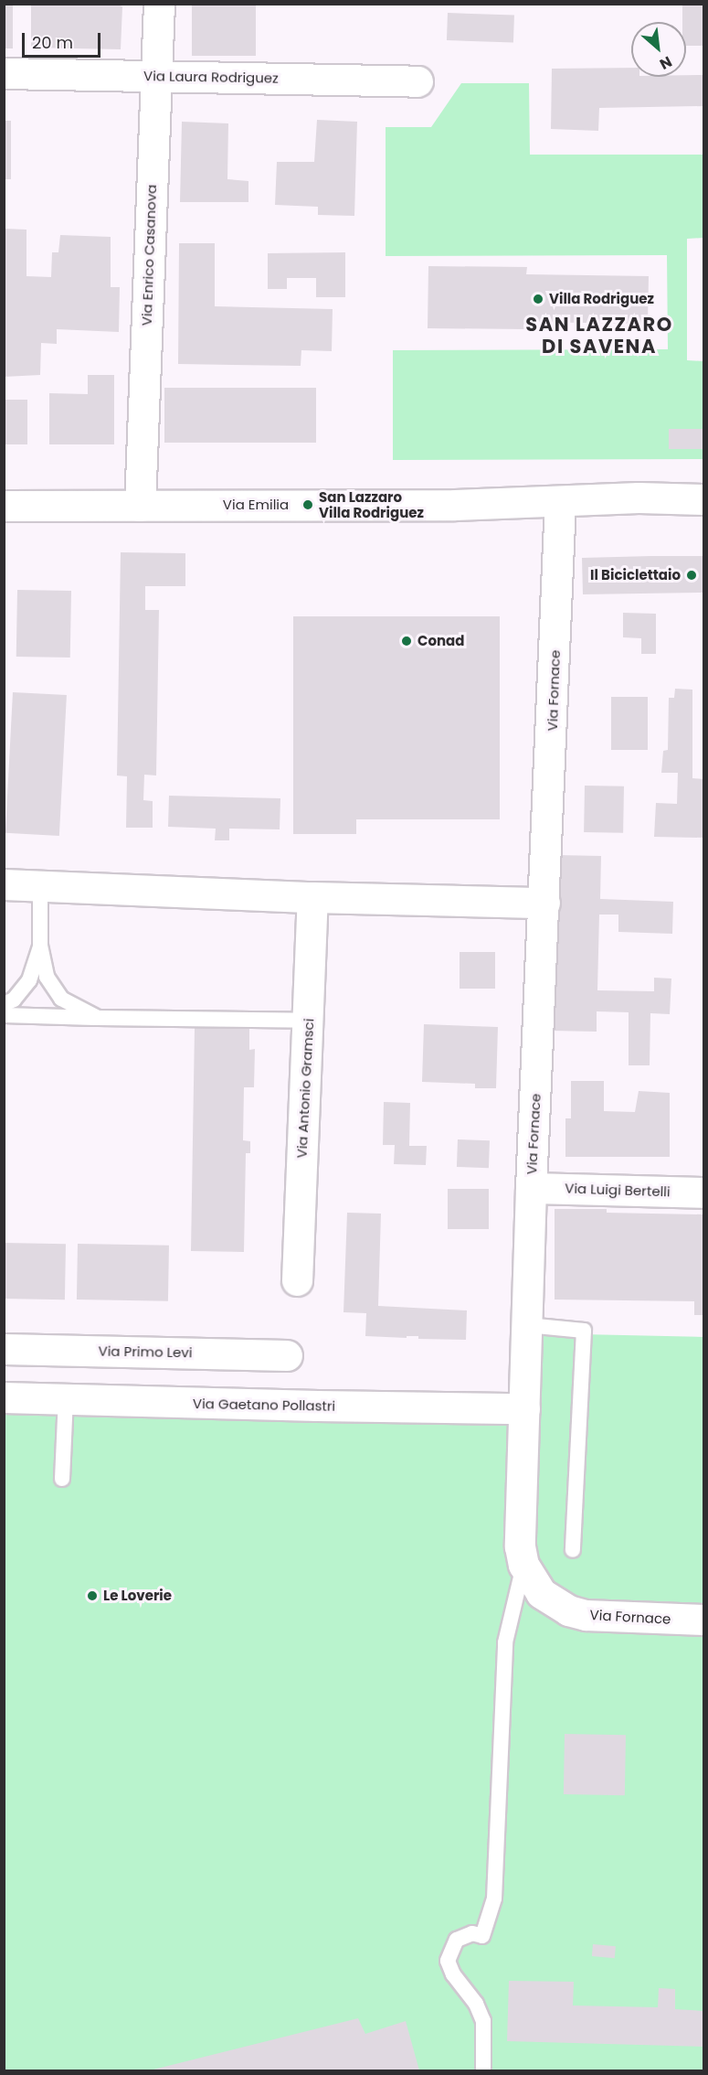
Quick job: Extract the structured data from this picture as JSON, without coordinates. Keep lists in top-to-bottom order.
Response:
{
  "streets": {
    "street": [
      "Via Laura Rodriguez",
      "Via Enrico Casanova",
      "Via Emilia",
      "Via Fornace",
      "Via Antonio Gramsci",
      "Via Luigi Bertelli",
      "Via Primo Levi",
      "Via Gaetano Pollastri"
    ]
  },
  "crossings": [
    ["Via Laura Rodriguez", "Via Enrico Casanova"],
    ["Via Enrico Casanova", "Via Emilia"],
    ["Via Emilia", "Via Fornace"],
    ["Via Fornace", "Via Luigi Bertelli"],
    ["Via Fornace", "Via Gaetano Pollastri"]
  ],
  "districts": ["SAN LAZZARO DI SAVENA"],
  "places": [
    "Villa Rodriguez",
    "San Lazzaro Villa Rodriguez",
    "Il Biciclettaio",
    "Conad",
    "Le Loverie"
  ],
  "scale_bar": "20 m",
  "north": "bottom right"
}
